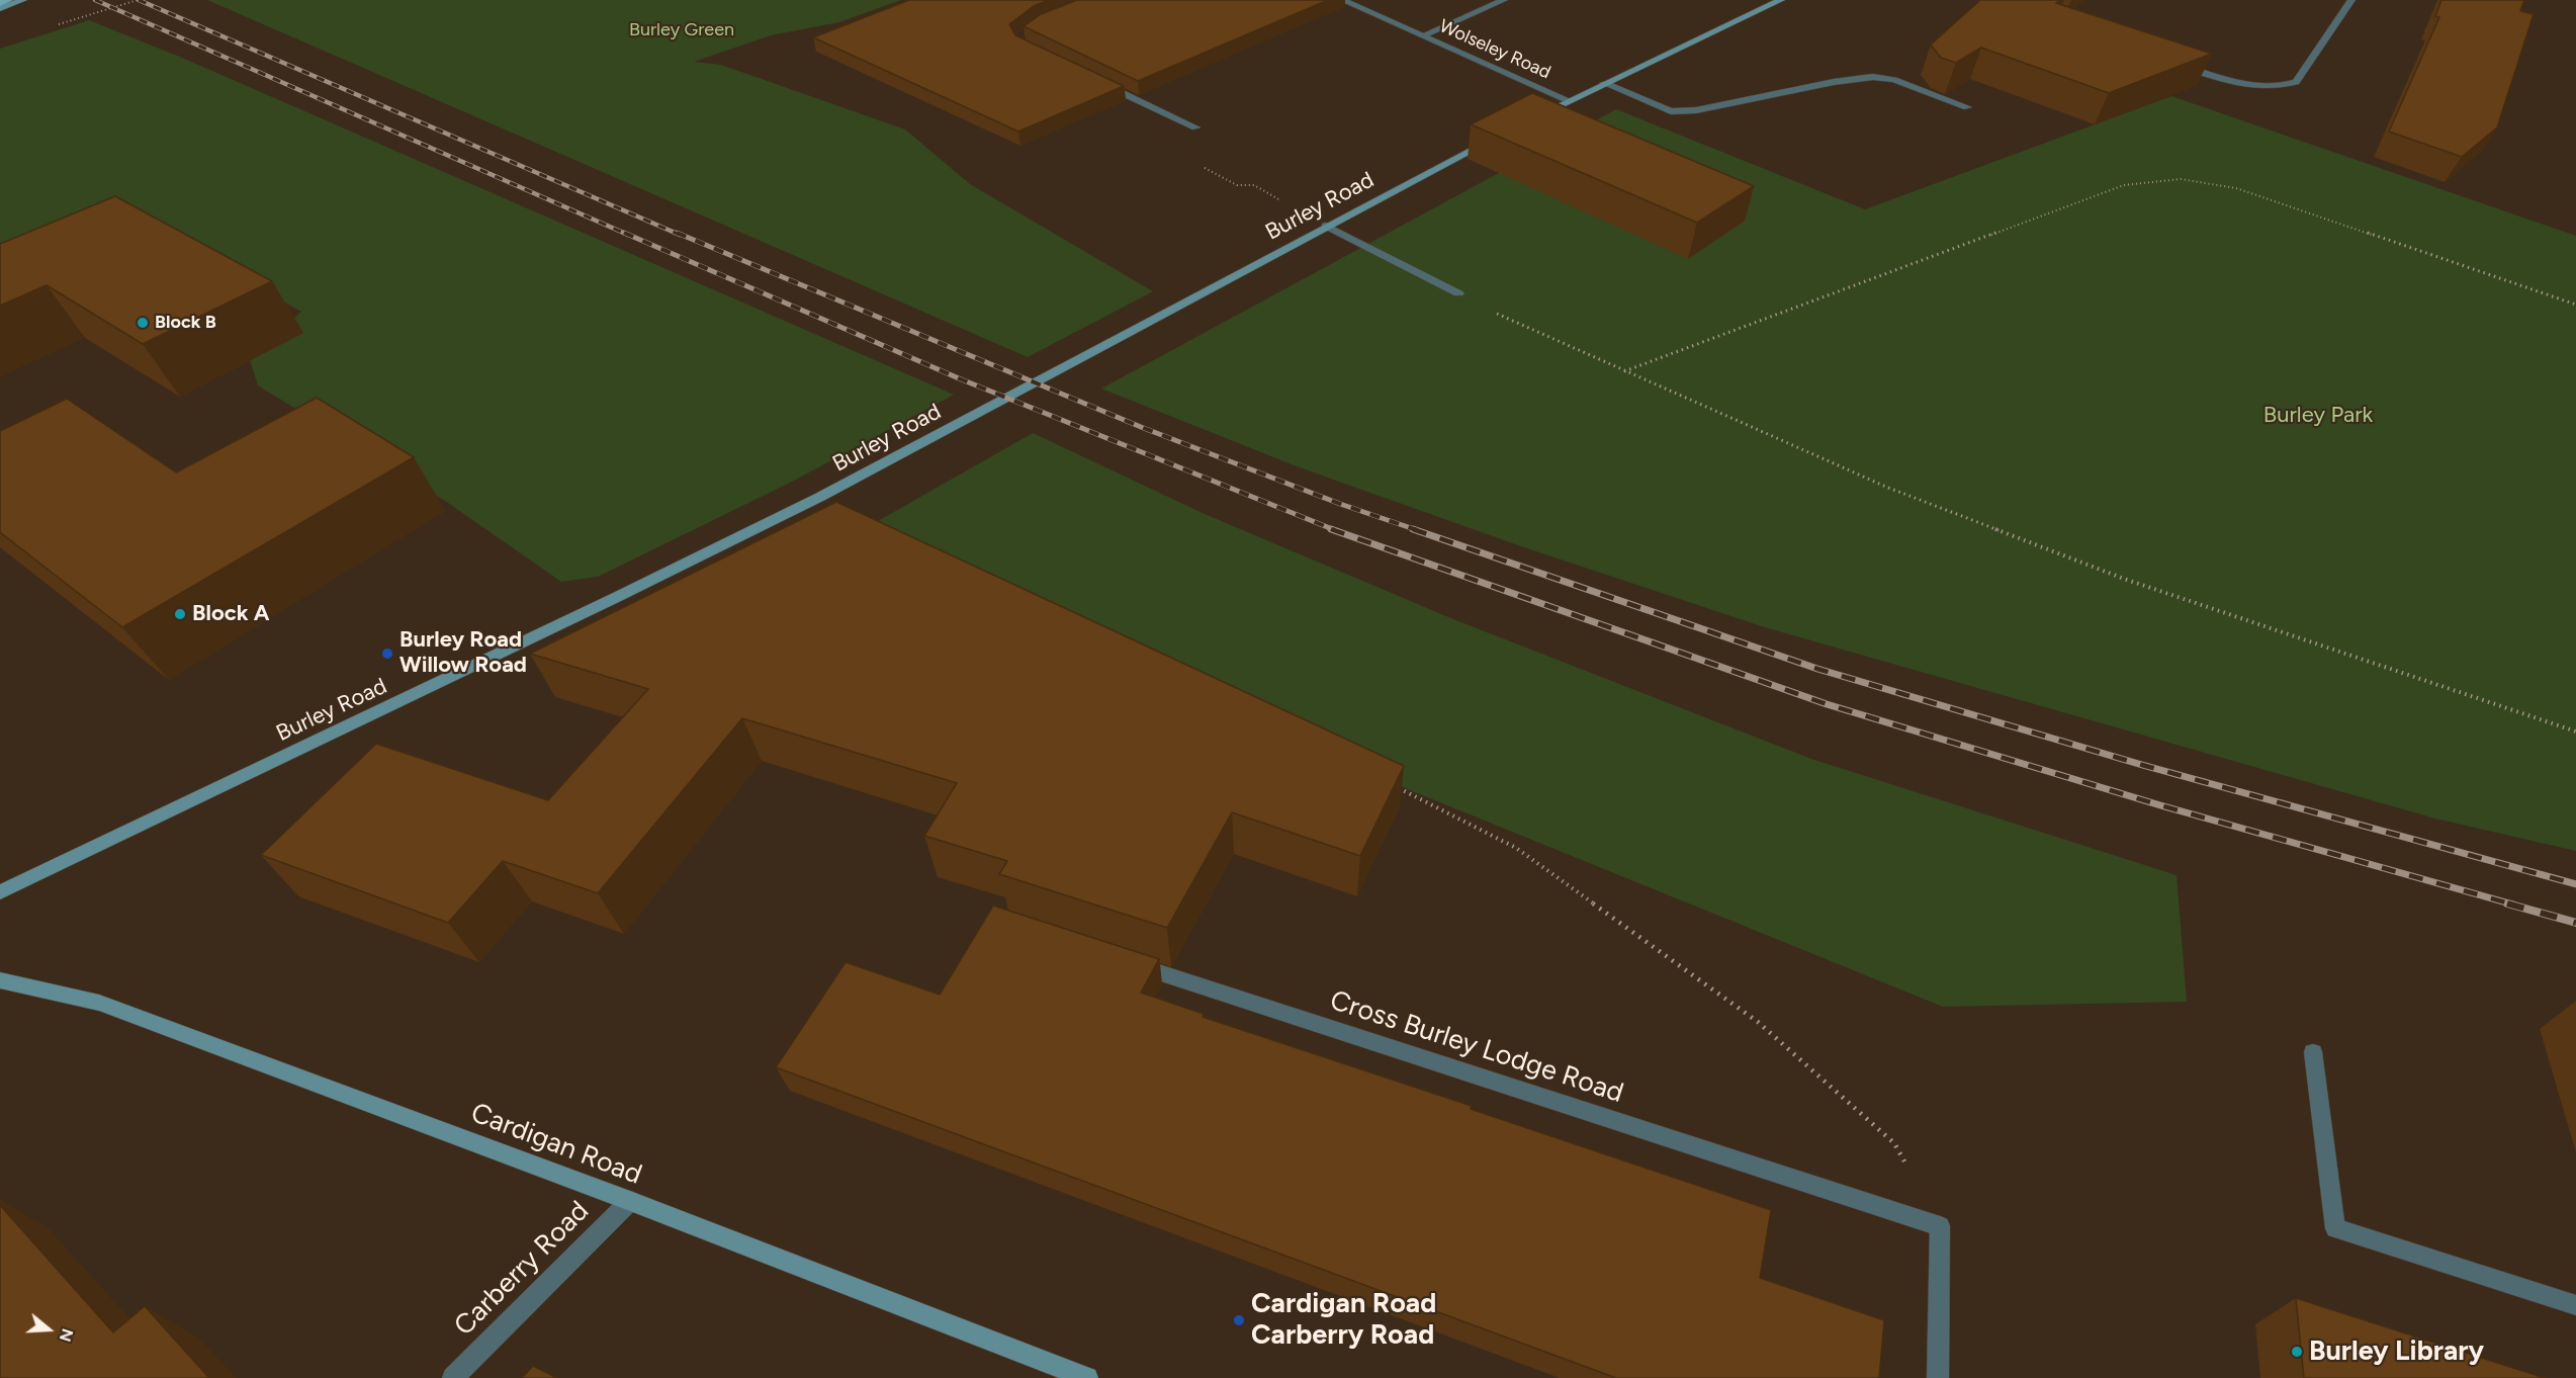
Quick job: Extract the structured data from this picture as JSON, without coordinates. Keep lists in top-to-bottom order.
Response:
{
  "streets": {
    "street": [
      "Wolseley Road",
      "Burley Road",
      "Cross Burley Lodge Road",
      "Cardigan Road",
      "Carberry Road"
    ]
  },
  "crossings": [
    ["Cardigan Road", "Carberry Road"]
  ],
  "parks": ["Burley Green", "Burley Park"],
  "places": [
    "Block B",
    "Block A",
    "Burley Road Willow Road",
    "Cardigan Road Carberry Road",
    "Burley Library"
  ],
  "north": "right"
}
